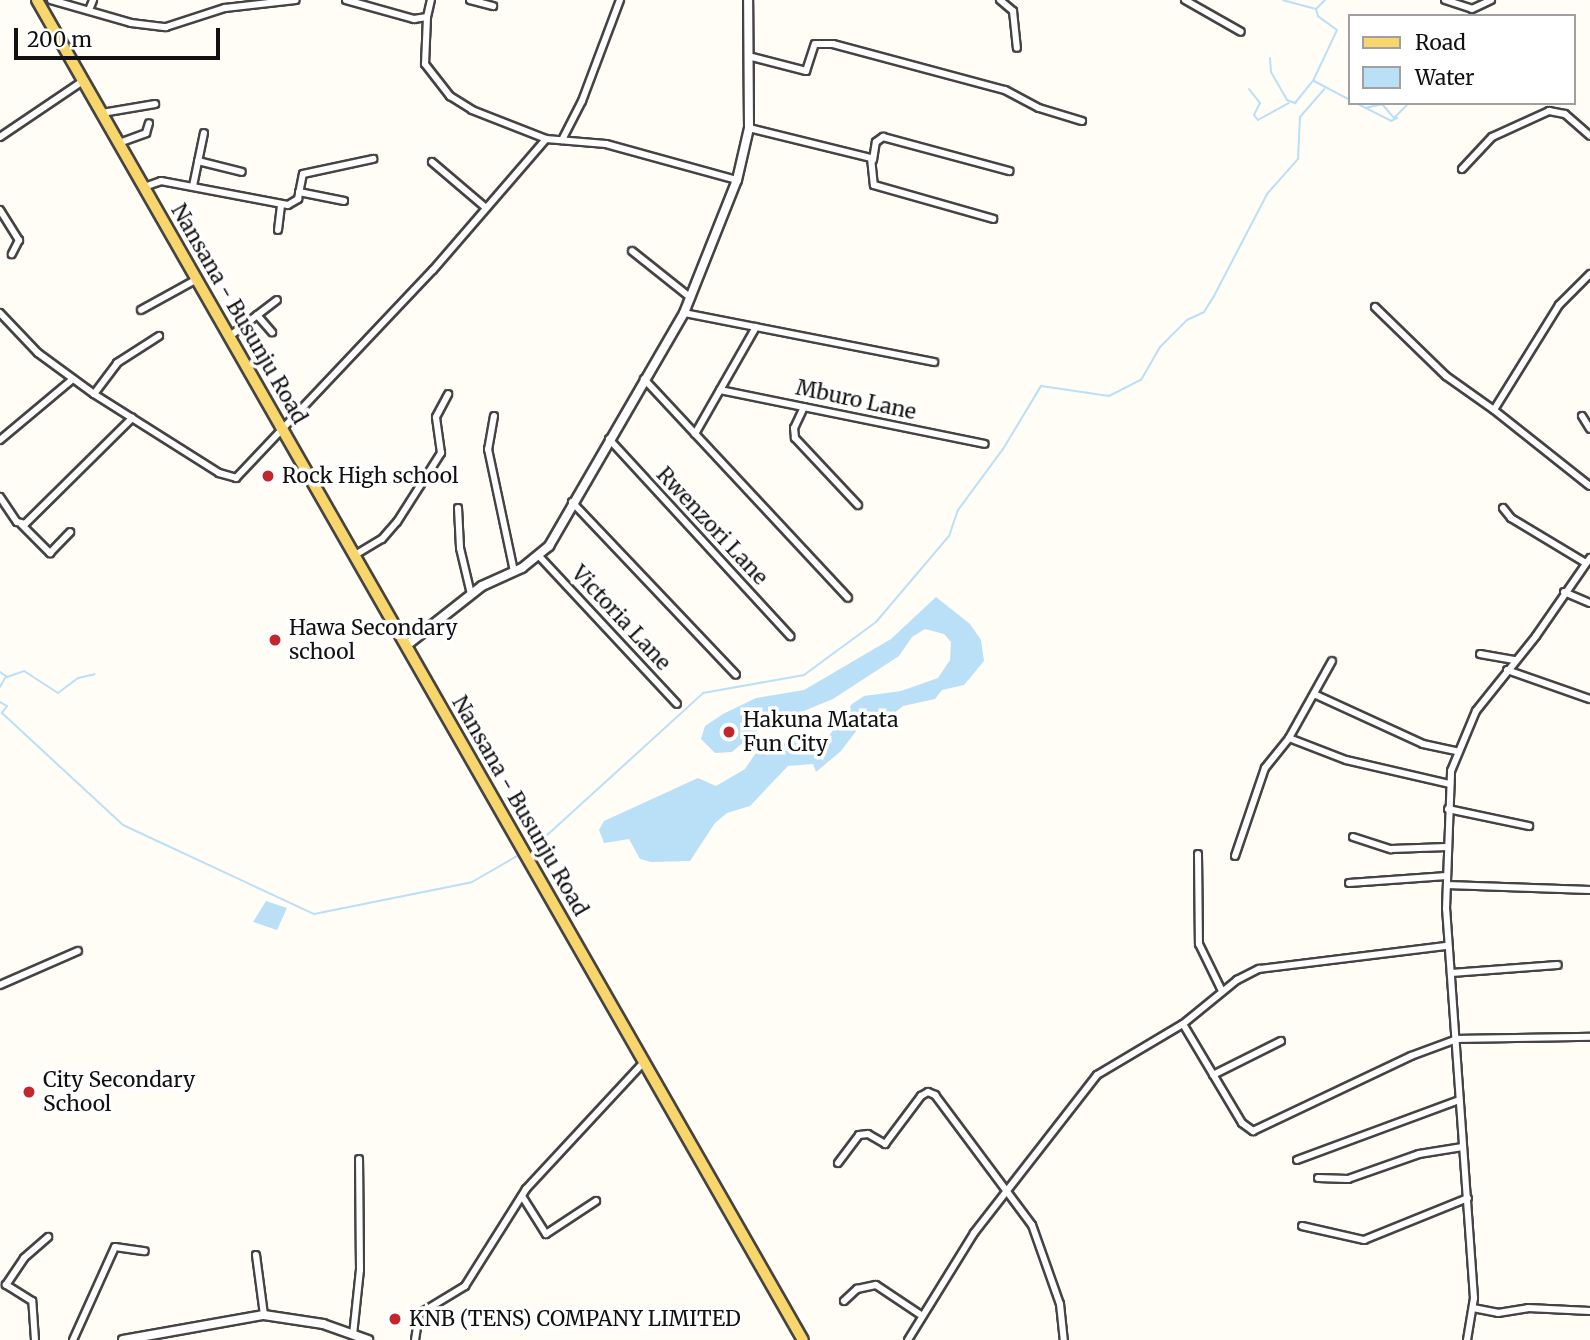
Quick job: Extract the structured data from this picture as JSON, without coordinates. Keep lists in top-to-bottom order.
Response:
{
  "streets": {
    "main road": ["Nansana - Busunju Road"],
    "street": ["Mburo Lane", "Rwenzori Lane", "Victoria Lane"]
  },
  "places": [
    "Rock High school",
    "Hawa Secondary school",
    "Hakuna Matata Fun City",
    "City Secondary School",
    "KNB (TENS) COMPANY LIMITED"
  ],
  "legend": ["Road", "Water"],
  "scale_bar": "200 m"
}
